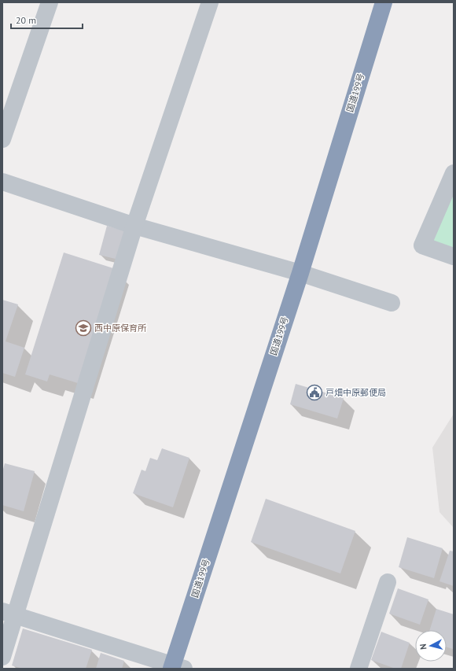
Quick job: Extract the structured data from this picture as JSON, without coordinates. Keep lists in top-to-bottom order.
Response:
{
  "streets": {
    "highway": ["国道199号"]
  },
  "places": {
    "school or university": ["西中原保育所"],
    "public building": ["戸畑中原郵便局"]
  },
  "scale_bar": "20 m",
  "north": "left"
}
